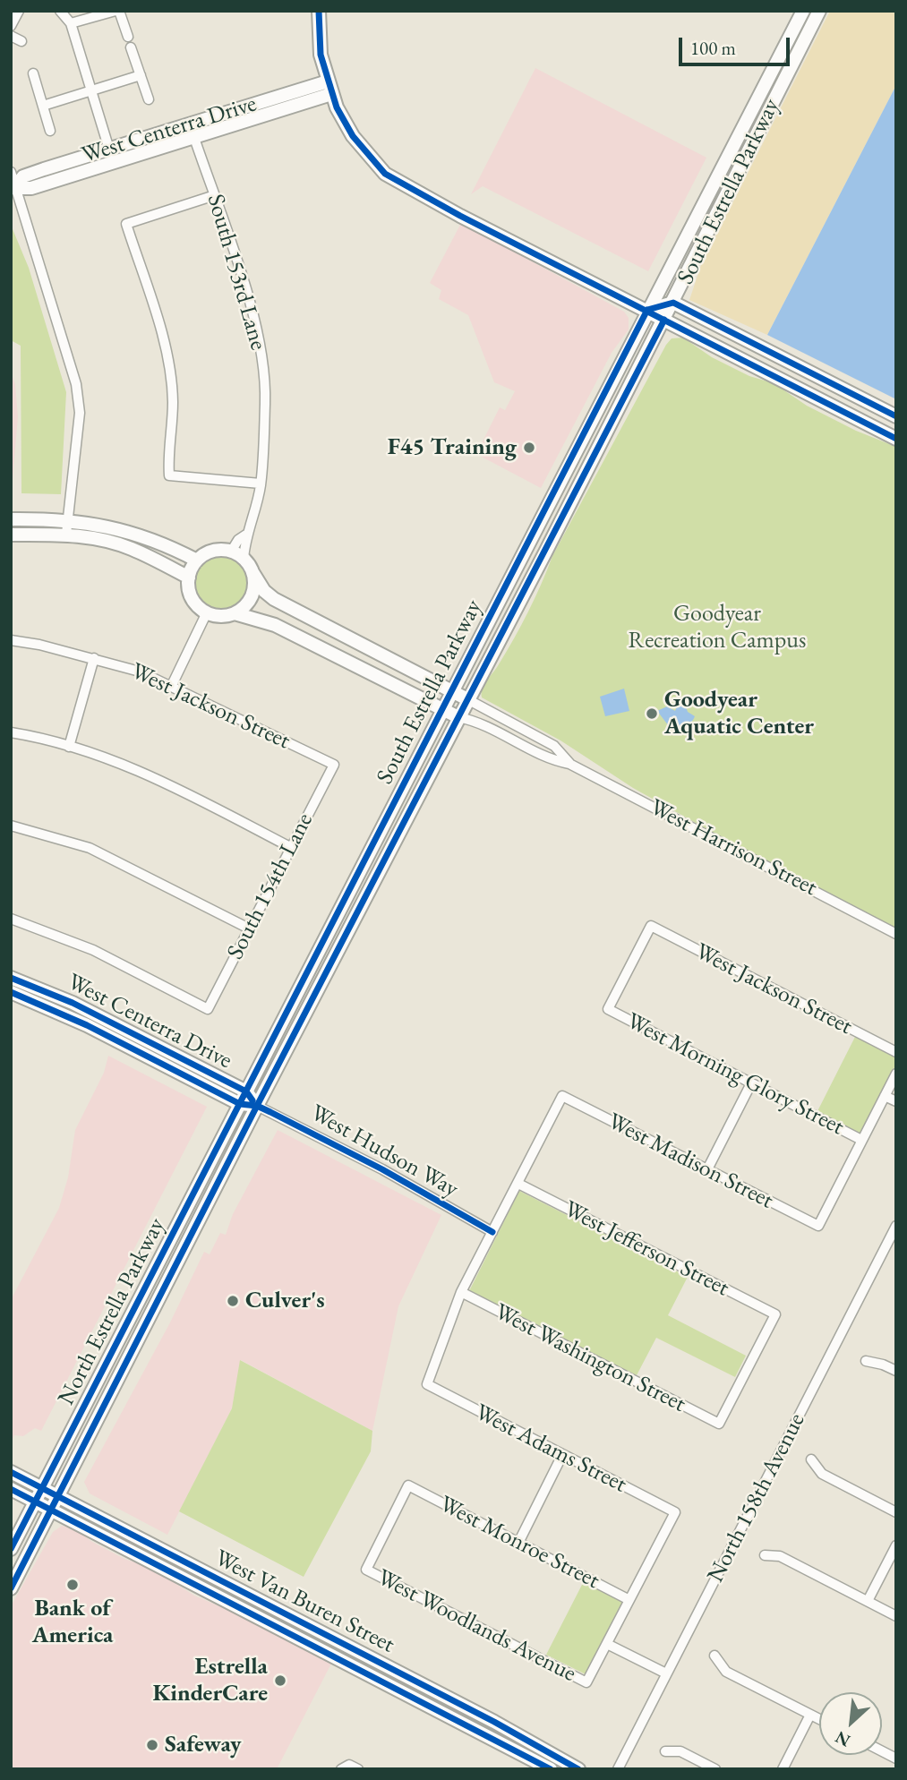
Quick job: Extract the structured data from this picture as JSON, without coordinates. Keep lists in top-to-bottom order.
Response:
{
  "streets": {
    "main road": [
      "West Centerra Drive",
      "South Estrella Parkway",
      "West Harrison Street",
      "North Estrella Parkway",
      "West Van Buren Street"
    ],
    "street": [
      "South 153rd Lane",
      "West Jackson Street",
      "South 154th Lane",
      "West Morning Glory Street",
      "West Hudson Way",
      "West Madison Street",
      "West Jefferson Street",
      "West Washington Street",
      "West Adams Street",
      "North 158th Avenue",
      "West Monroe Street",
      "West Woodlands Avenue"
    ]
  },
  "crossings": [
    ["West Centerra Drive", "South Estrella Parkway"],
    ["West Centerra Drive", "South 153rd Lane"],
    ["West Centerra Drive", "West Hudson Way"],
    ["West Centerra Drive", "North Estrella Parkway"],
    ["South Estrella Parkway", "West Harrison Street"],
    ["South Estrella Parkway", "West Hudson Way"],
    ["South Estrella Parkway", "North Estrella Parkway"],
    ["South 153rd Lane", "West Harrison Street"],
    ["West Jackson Street", "South 154th Lane"],
    ["West Jackson Street", "West Morning Glory Street"],
    ["West Morning Glory Street", "West Madison Street"],
    ["West Hudson Way", "North Estrella Parkway"],
    ["West Madison Street", "West Jefferson Street"],
    ["West Jefferson Street", "West Washington Street"],
    ["North Estrella Parkway", "West Van Buren Street"],
    ["West Washington Street", "West Adams Street"],
    ["West Adams Street", "West Monroe Street"],
    ["North 158th Avenue", "West Woodlands Avenue"],
    ["West Monroe Street", "West Woodlands Avenue"]
  ],
  "parks": ["Goodyear Recreation Campus"],
  "places": [
    "F45 Training",
    "Goodyear Aquatic Center",
    "Culver's",
    "Bank of America",
    "Estrella KinderCare",
    "Safeway"
  ],
  "scale_bar": "100 m",
  "north": "bottom left"
}
